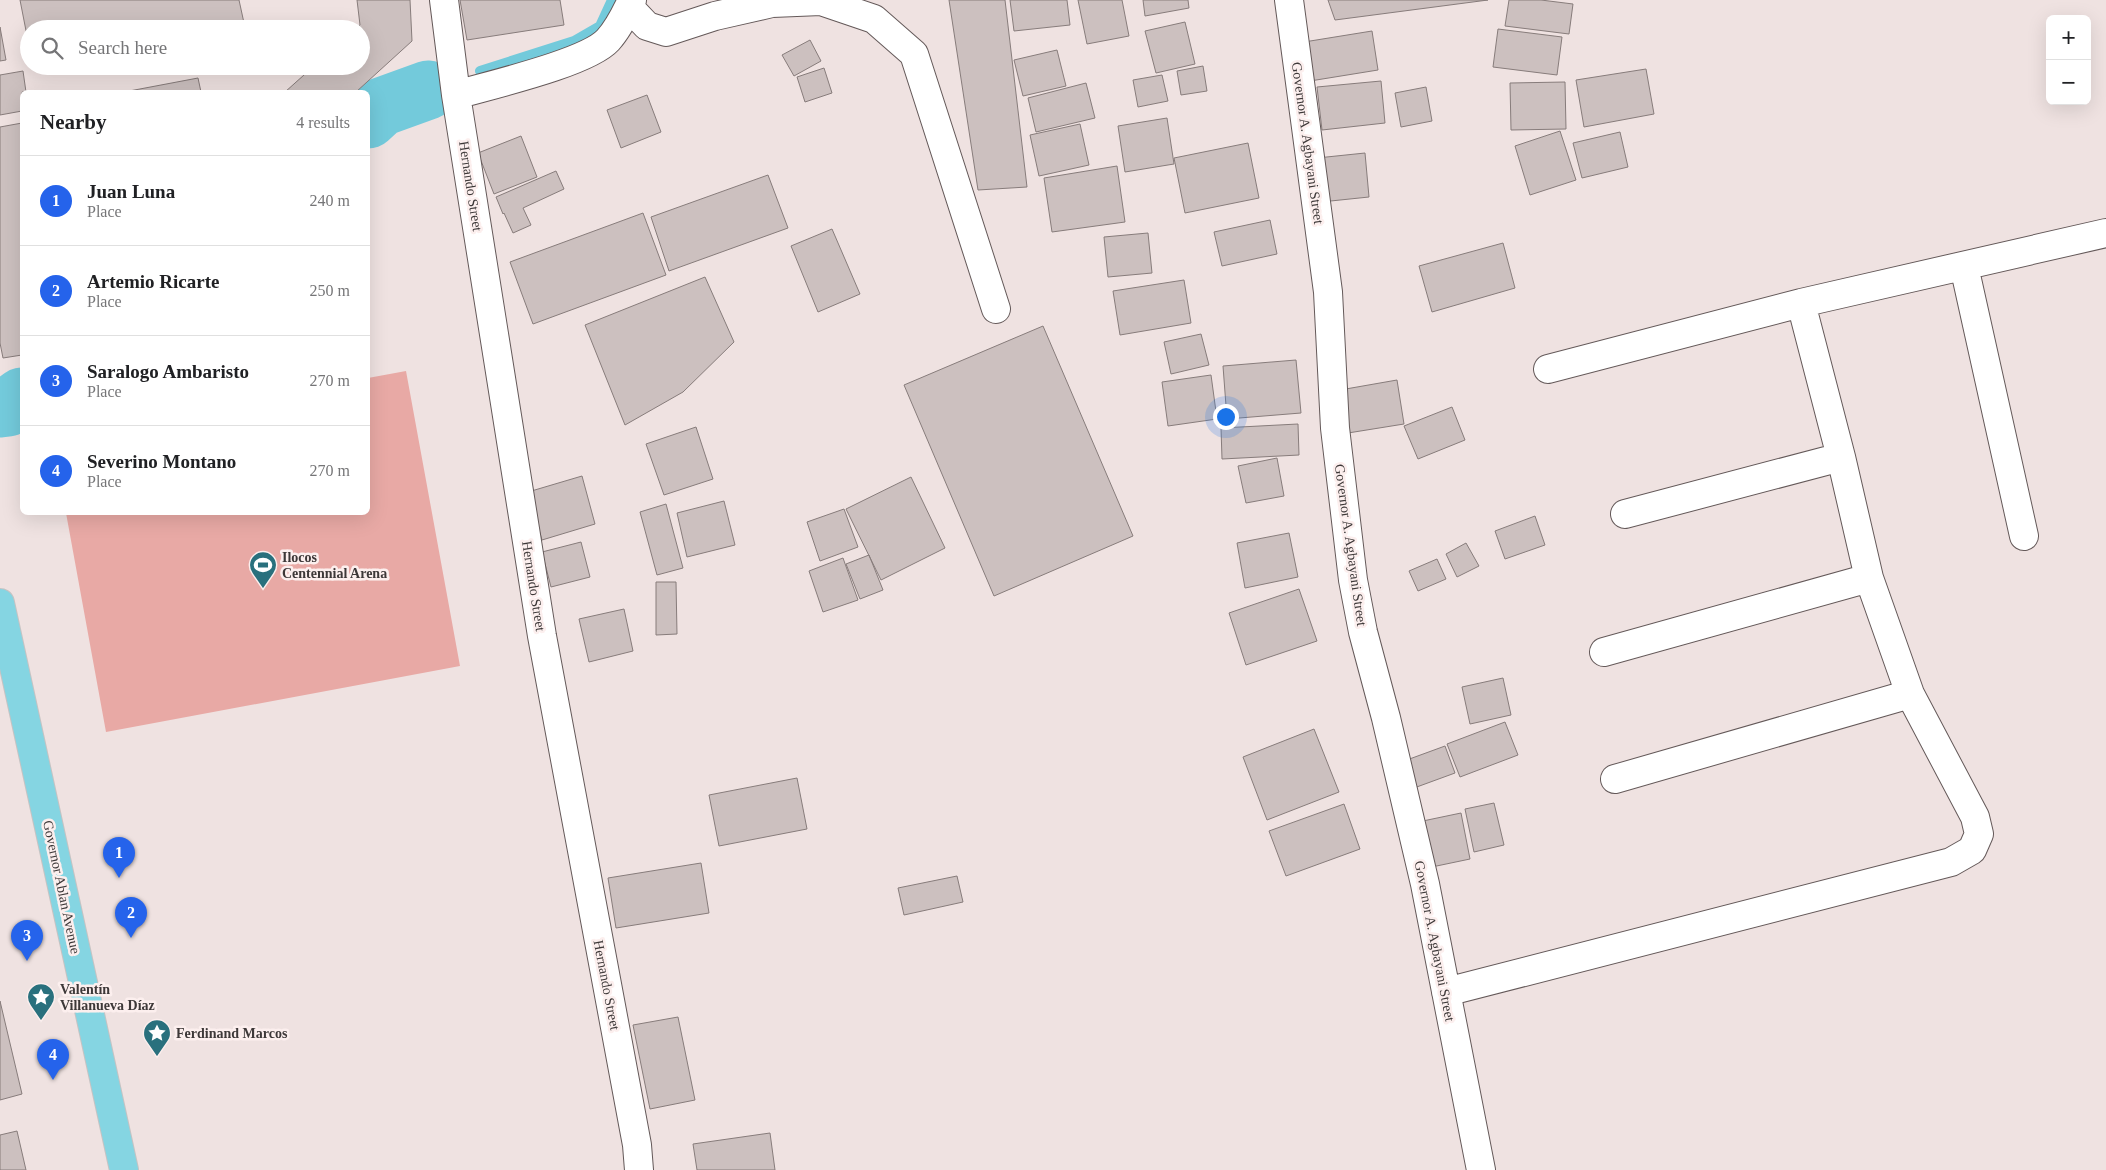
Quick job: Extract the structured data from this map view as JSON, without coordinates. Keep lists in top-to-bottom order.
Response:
{
  "streets": {
    "main road": ["Governor Ablan Avenue"],
    "street": ["Governor A. Agbayani Street", "Hernando Street"]
  },
  "places": {
    "sports": ["Ilocos Centennial Arena"],
    "place": ["Valentín Villanueva Díaz", "Ferdinand Marcos"]
  },
  "page": {
    "map_buttons": ["+", "−"],
    "search": "Search here",
    "heading": ["Nearby", "4 results"],
    "list": [
      {
        "mark": "1",
        "name": "Juan Luna",
        "note": "Place",
        "value": "240 m"
      },
      {
        "mark": "2",
        "name": "Artemio Ricarte",
        "note": "Place",
        "value": "250 m"
      },
      {
        "mark": "3",
        "name": "Saralogo Ambaristo",
        "note": "Place",
        "value": "270 m"
      },
      {
        "mark": "4",
        "name": "Severino Montano",
        "note": "Place",
        "value": "270 m"
      }
    ],
    "pins": [
      "1",
      "2",
      "3",
      "4"
    ]
  }
}
